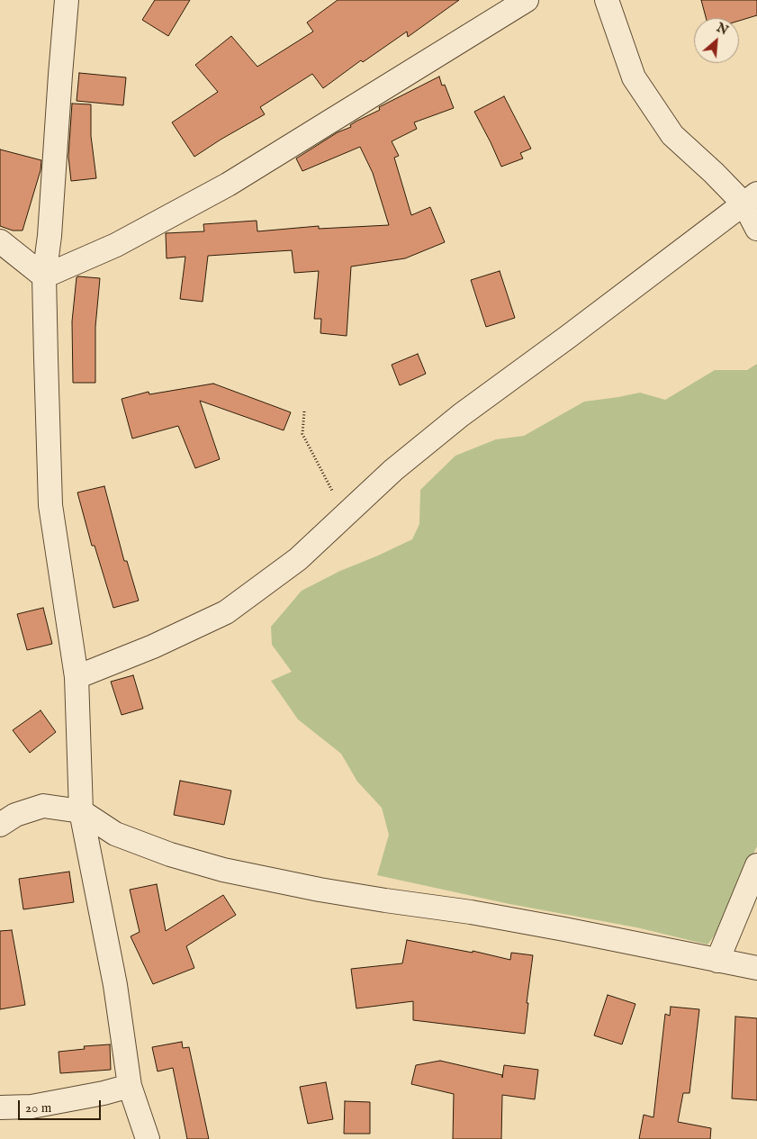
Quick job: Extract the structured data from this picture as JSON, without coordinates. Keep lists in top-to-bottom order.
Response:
{
  "scale_bar": "20 m",
  "north": "top right"
}
